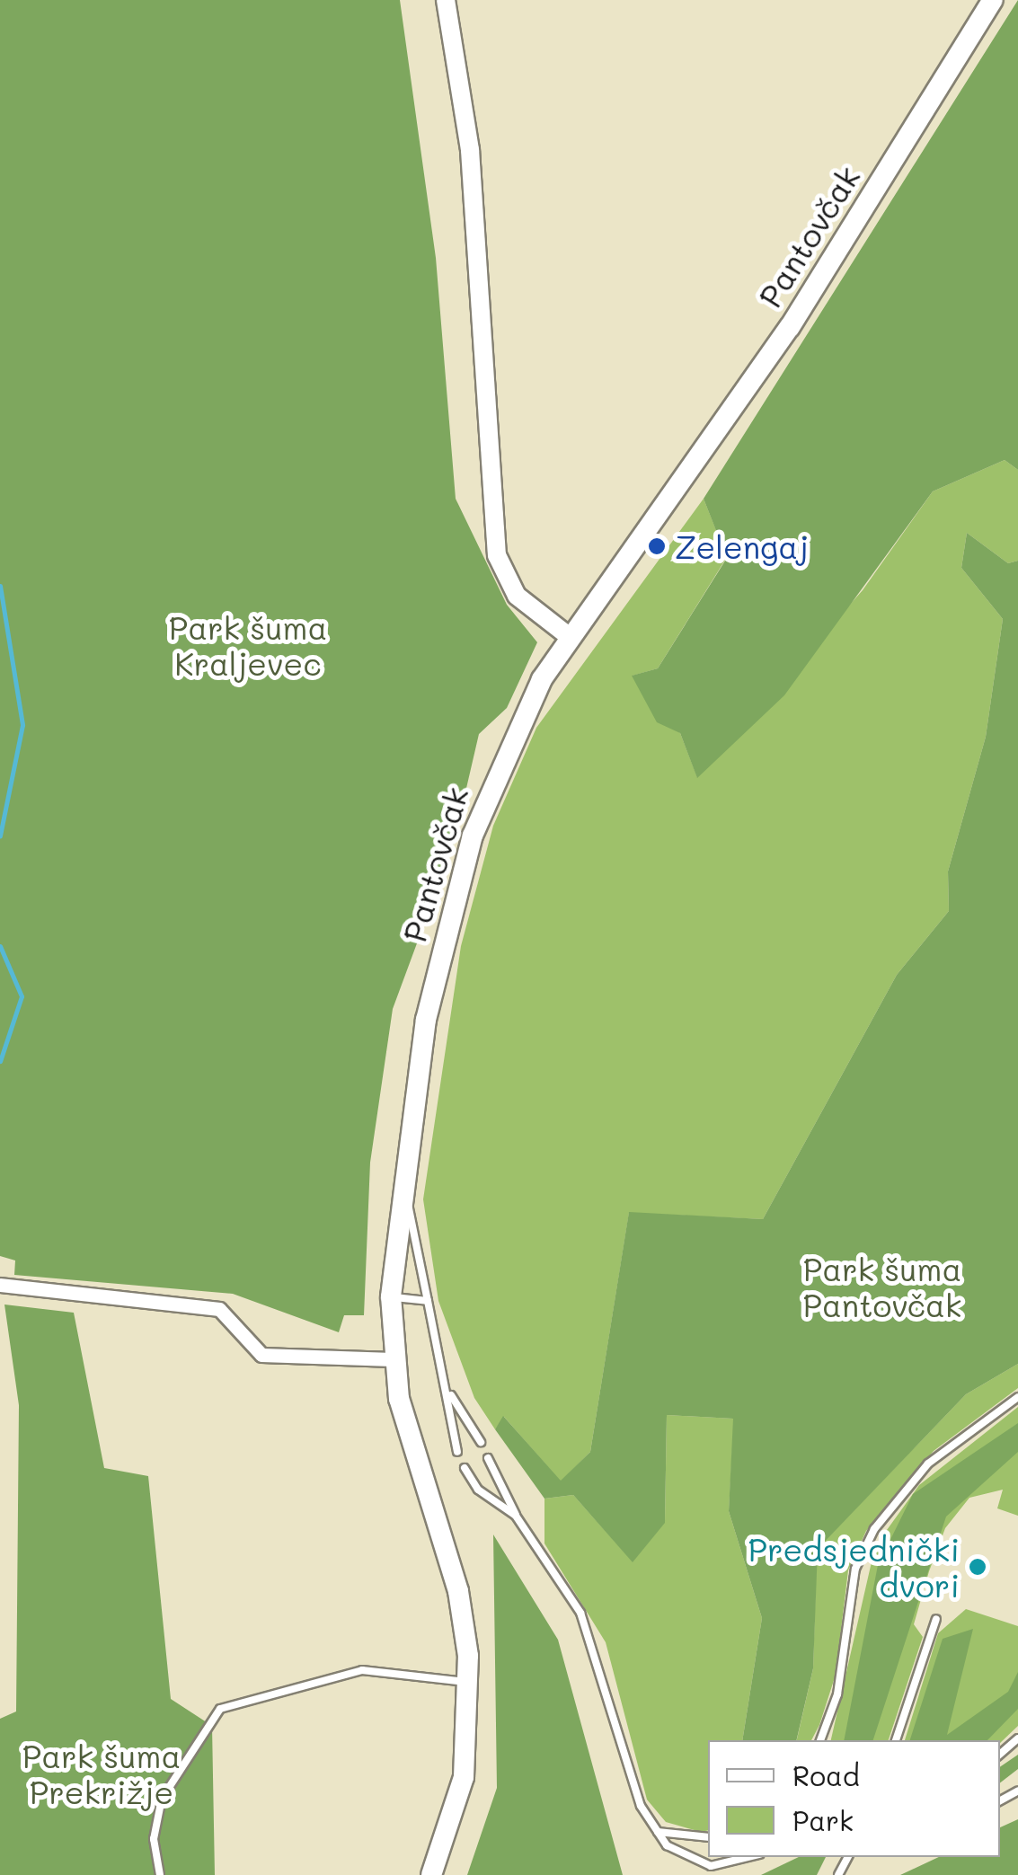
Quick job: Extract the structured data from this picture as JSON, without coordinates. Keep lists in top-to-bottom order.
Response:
{
  "streets": {
    "main road": ["Pantovčak"]
  },
  "parks": ["Park šuma Kraljevec", "Park šuma Pantovčak", "Park šuma Prekrižje"],
  "places": ["Zelengaj", "Predsjednički dvori"],
  "legend": ["Road", "Park"]
}
